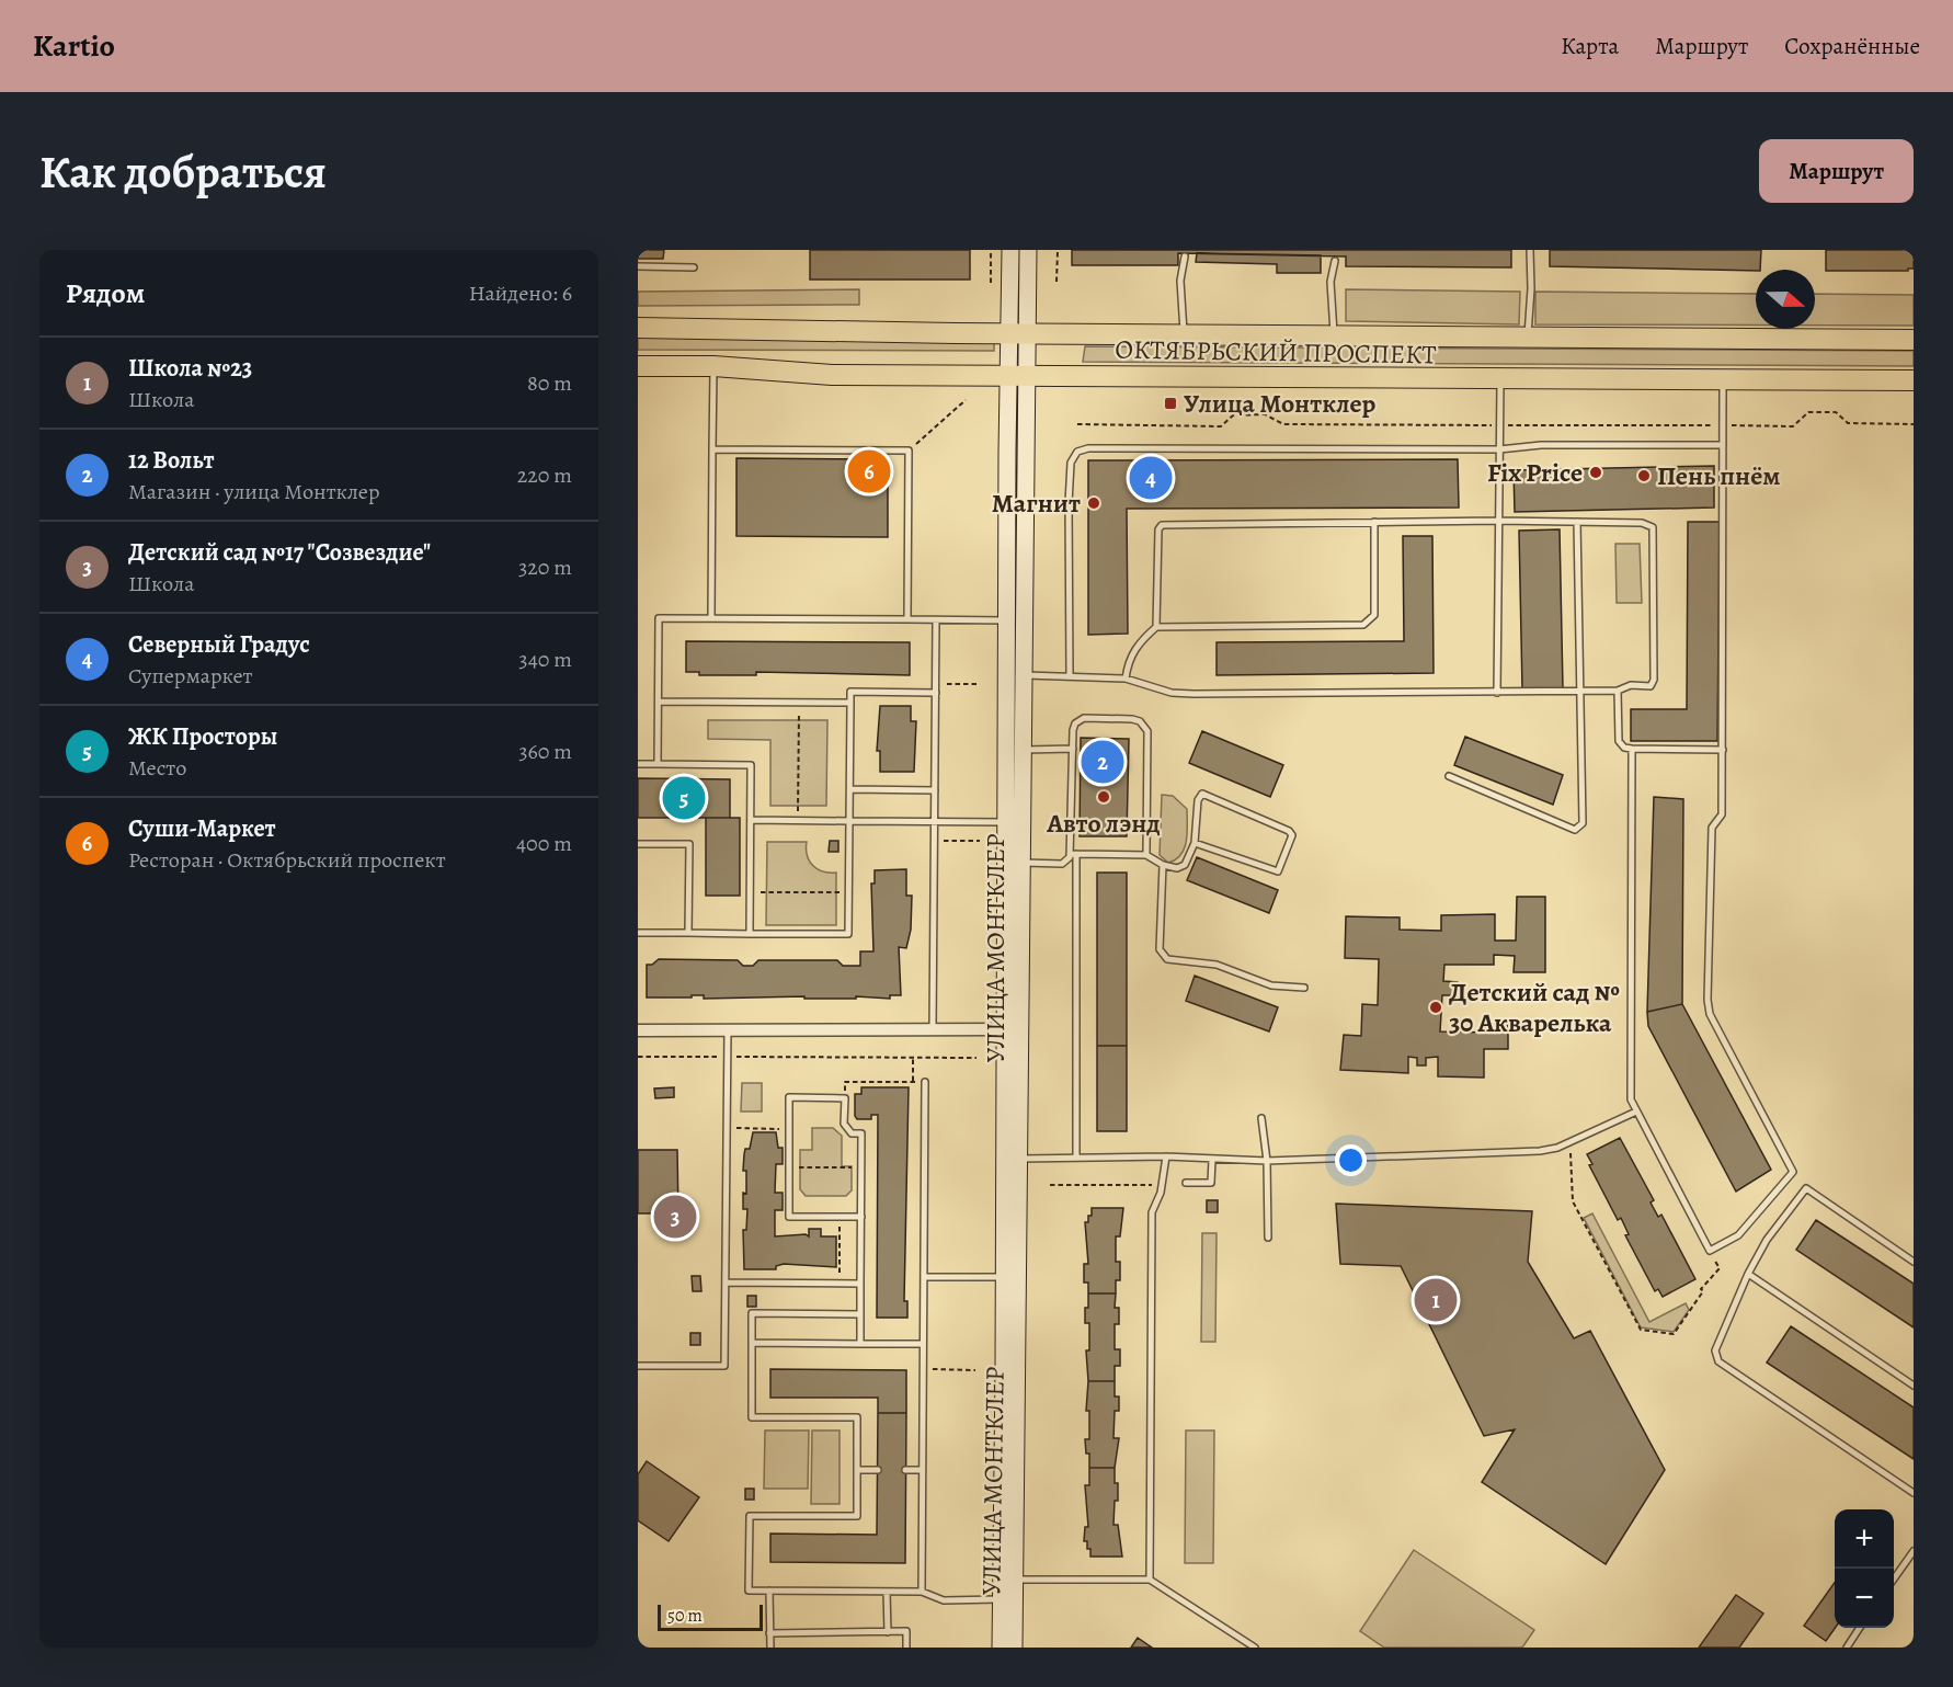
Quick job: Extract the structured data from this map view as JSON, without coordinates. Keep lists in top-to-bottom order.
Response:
{
  "streets": {
    "main road": ["ОКТЯБРЬСКИЙ ПРОСПЕКТ"],
    "street": ["УЛИЦА МОНТКЛЕР"]
  },
  "crossings": [
    ["ОКТЯБРЬСКИЙ ПРОСПЕКТ", "УЛИЦА МОНТКЛЕР"]
  ],
  "places": {
    "transit": ["Улица Монтклер"],
    "other": [
      "Fix Price",
      "Пень пнём",
      "Магнит",
      "Авто лэнд",
      "Детский сад № 30 Акварелька"
    ]
  },
  "scale_bar": "50 m",
  "north": "right",
  "page": {
    "header": "Kartio",
    "nav": ["Карта", "Маршрут", "Сохранённые"],
    "buttons": "Маршрут",
    "title": "Как добраться",
    "heading": ["Рядом", "Найдено: 6"],
    "list": [
      {
        "mark": "1",
        "name": "Школа №23",
        "note": "Школа",
        "value": "80 m"
      },
      {
        "mark": "2",
        "name": "12 Вольт",
        "note": "Магазин · улица Монтклер",
        "value": "220 m"
      },
      {
        "mark": "3",
        "name": "Детский сад №17 \"Созвездие\"",
        "note": "Школа",
        "value": "320 m"
      },
      {
        "mark": "4",
        "name": "Северный Градус",
        "note": "Супермаркет",
        "value": "340 m"
      },
      {
        "mark": "5",
        "name": "ЖК Просторы",
        "note": "Место",
        "value": "360 m"
      },
      {
        "mark": "6",
        "name": "Суши-Маркет",
        "note": "Ресторан · Октябрьский проспект",
        "value": "400 m"
      }
    ],
    "pins": [
      "6",
      "4",
      "2",
      "5",
      "3",
      "1"
    ],
    "map_buttons": ["+", "−"],
    "scale": "50 m"
  }
}
